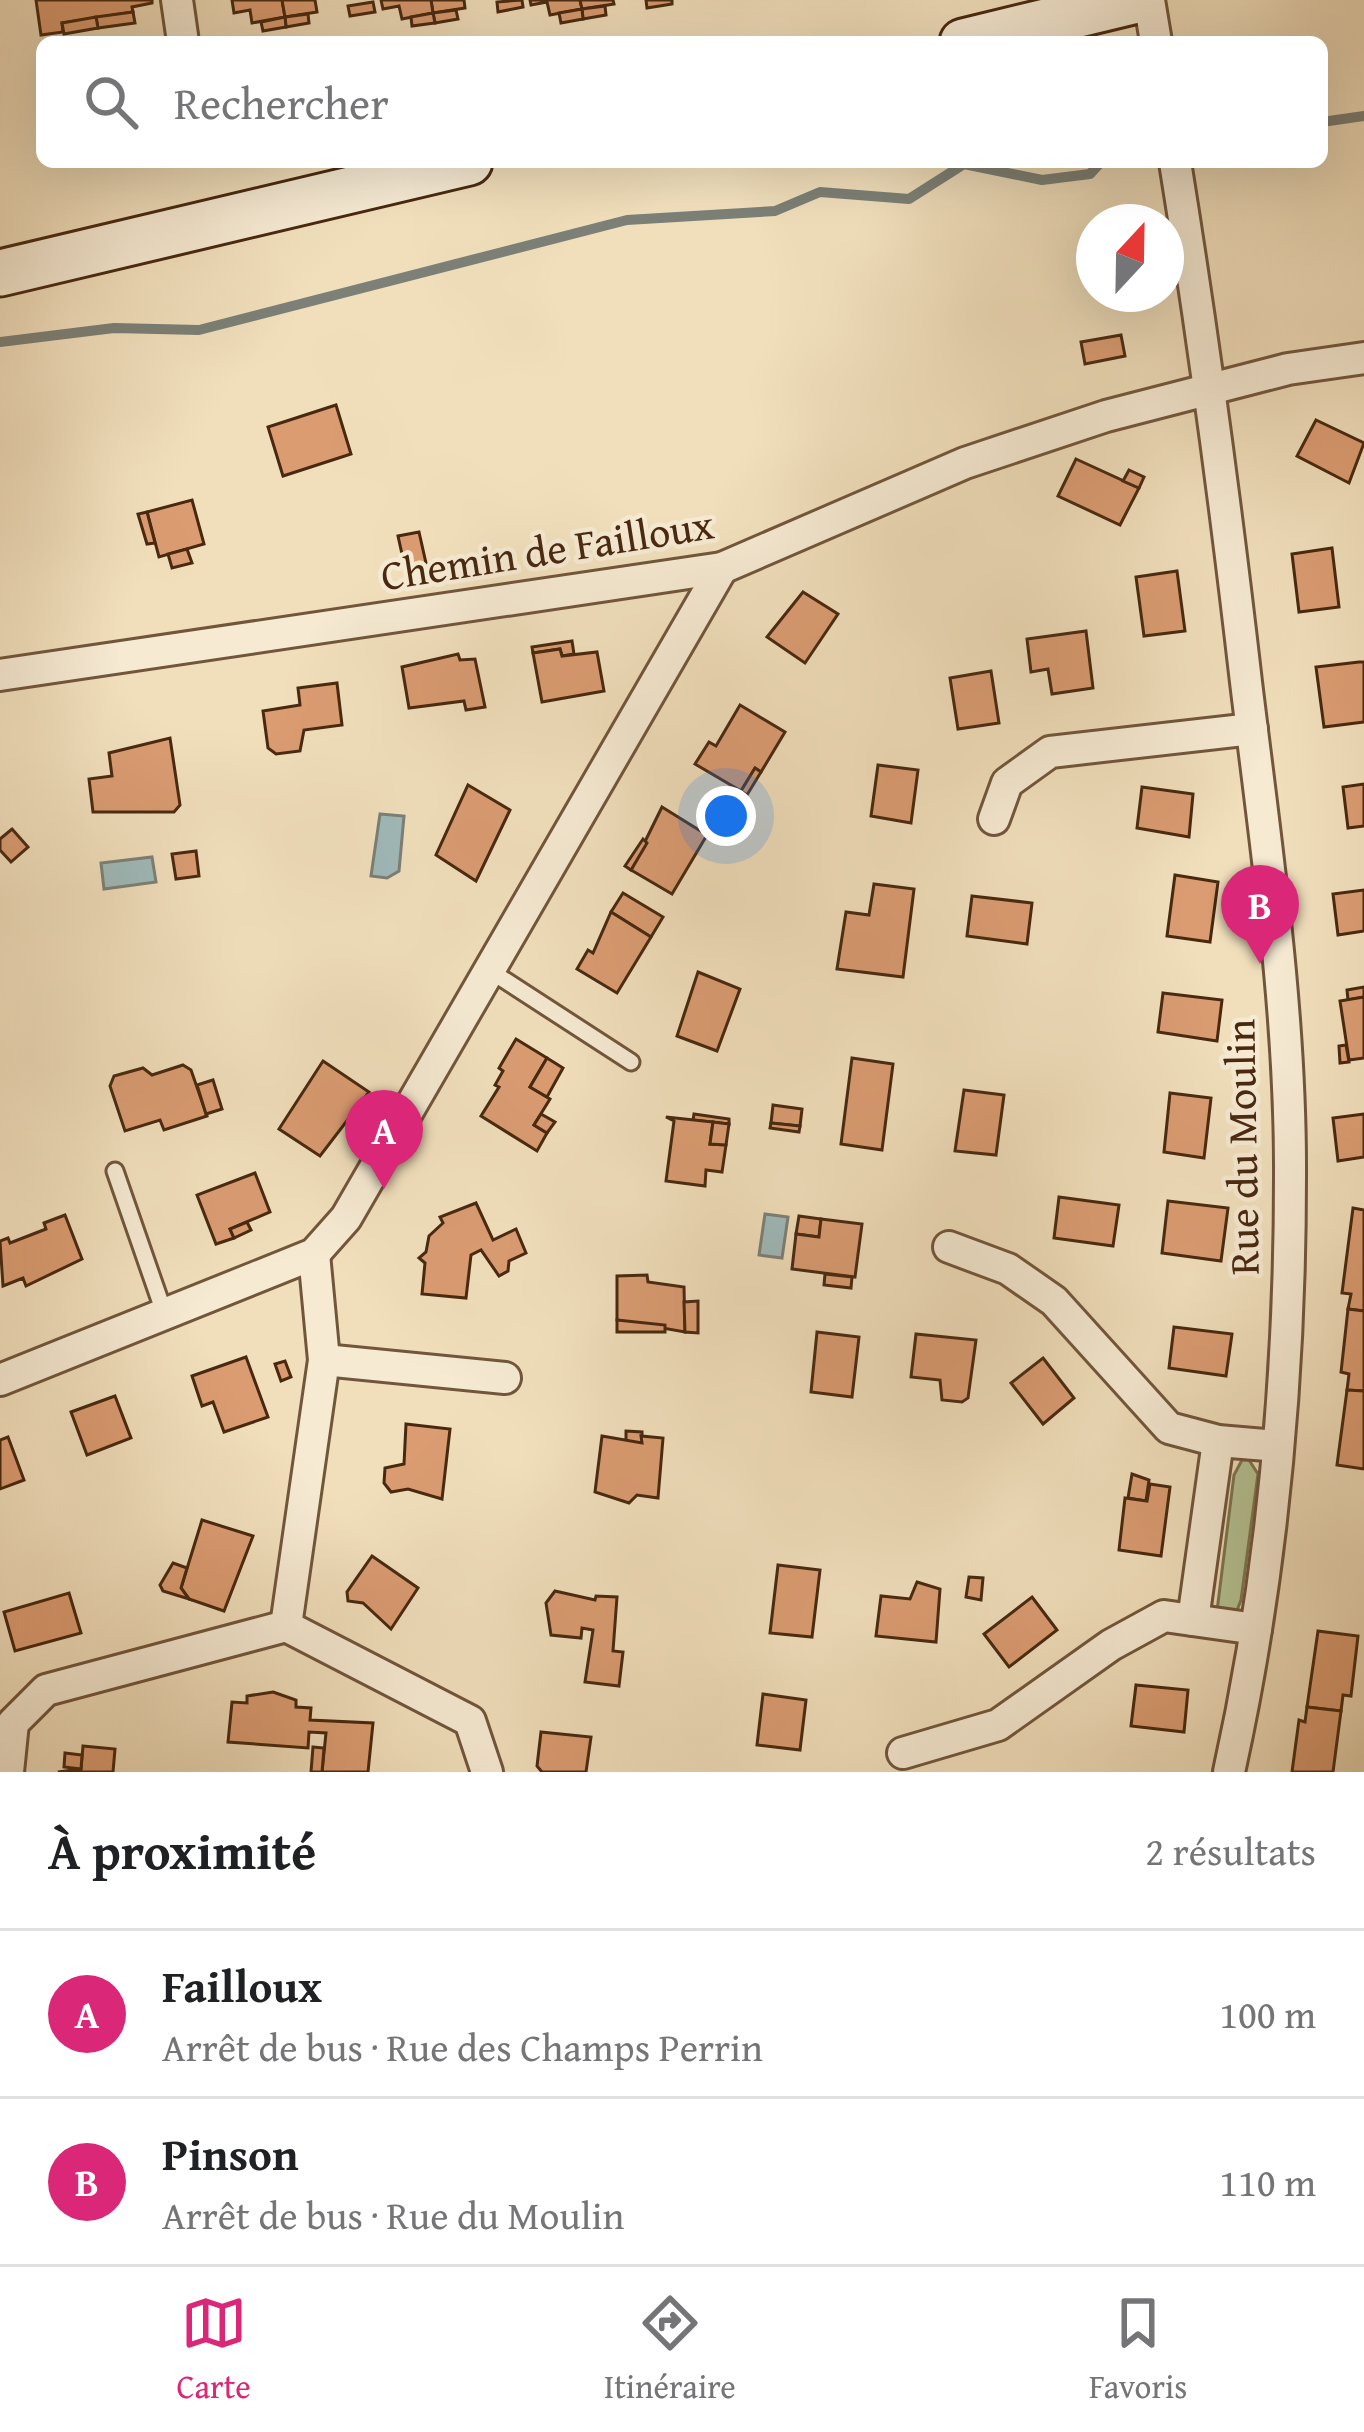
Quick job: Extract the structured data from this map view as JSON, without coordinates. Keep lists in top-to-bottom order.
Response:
{
  "streets": {
    "street": ["Chemin de Failloux", "Rue du Moulin"]
  },
  "crossings": [
    ["Chemin de Failloux", "Rue du Moulin"]
  ],
  "north": "top",
  "page": {
    "search": "Rechercher",
    "pins": ["B", "A"],
    "heading": ["À proximité", "2 résultats"],
    "list": [
      {
        "mark": "A",
        "name": "Failloux",
        "note": "Arrêt de bus · Rue des Champs Perrin",
        "value": "100 m"
      },
      {
        "mark": "B",
        "name": "Pinson",
        "note": "Arrêt de bus · Rue du Moulin",
        "value": "110 m"
      }
    ],
    "nav": ["Carte", "Itinéraire", "Favoris"]
  }
}
